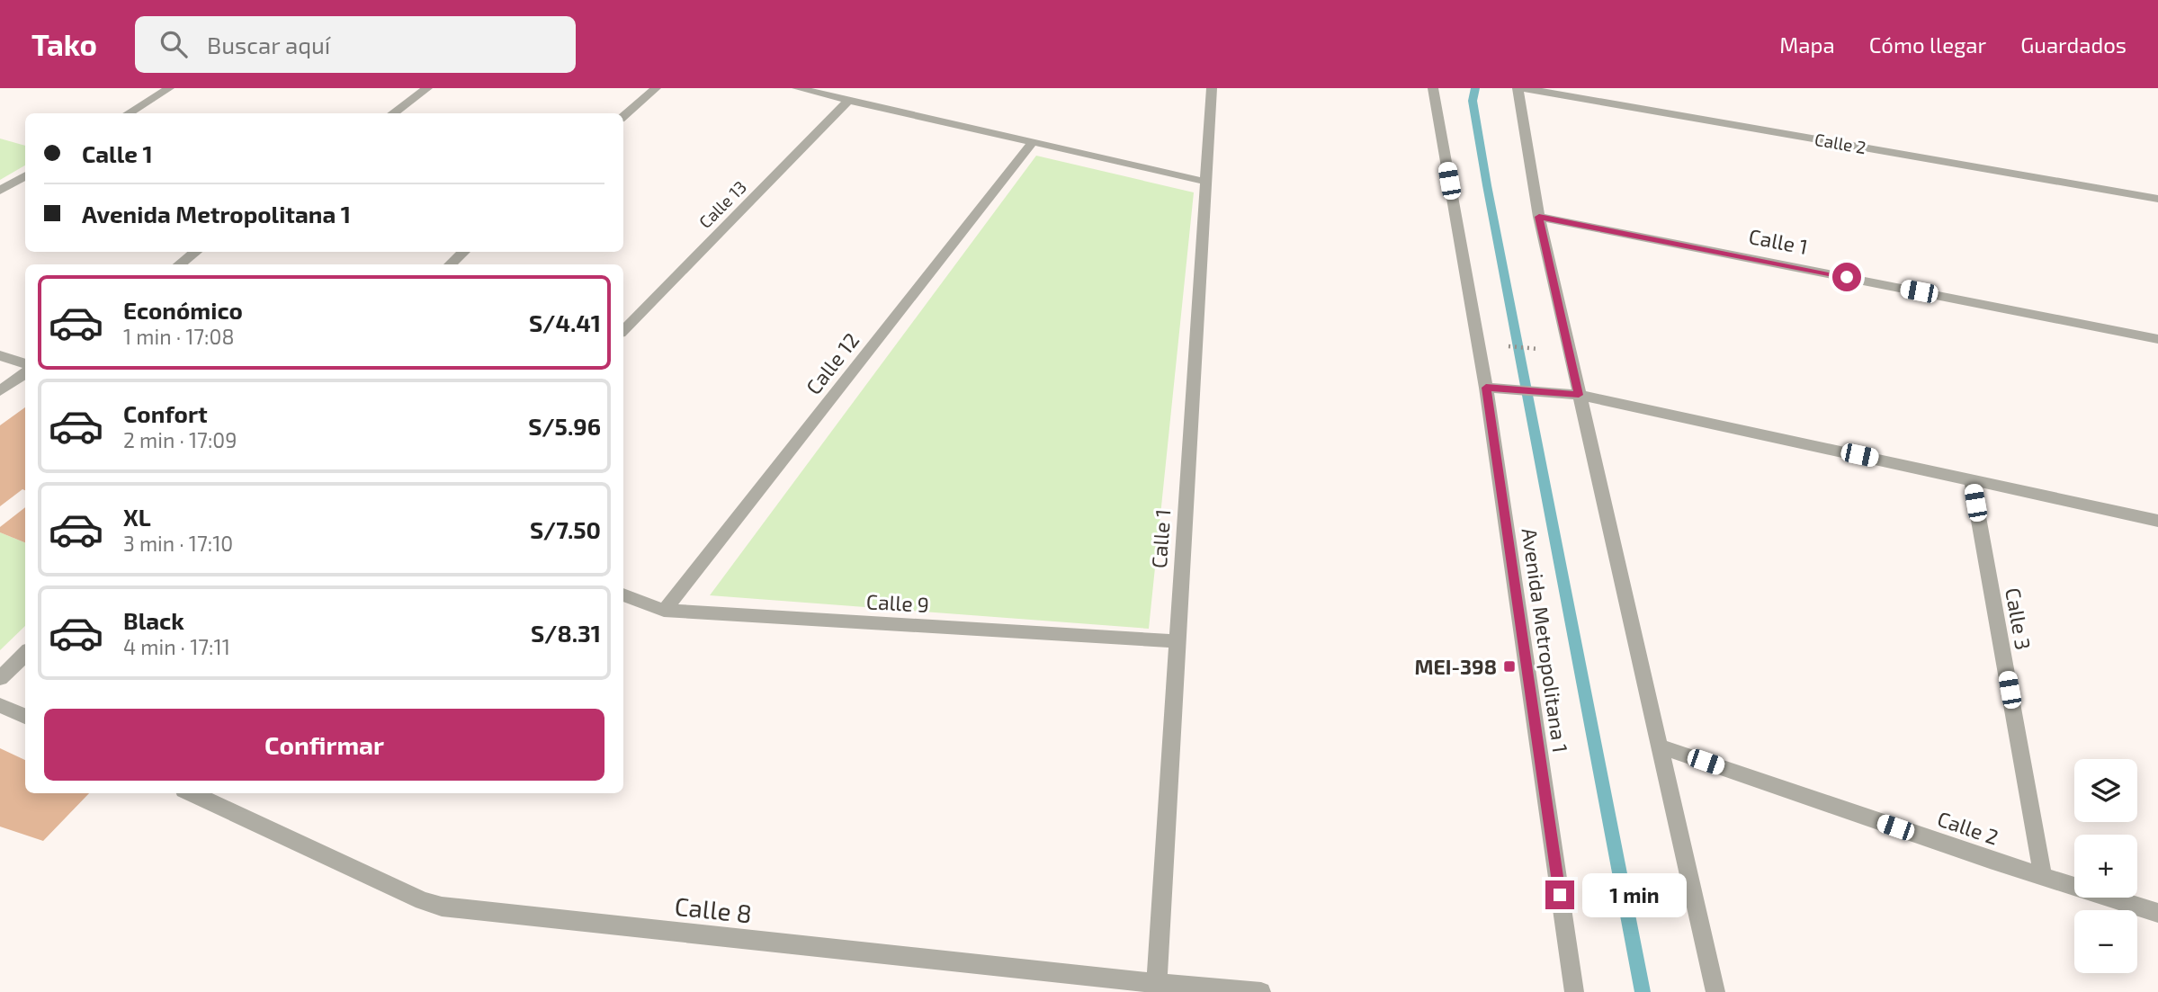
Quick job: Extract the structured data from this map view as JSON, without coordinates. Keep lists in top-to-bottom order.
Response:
{
  "streets": {
    "street": [
      "Calle 2",
      "Calle 13",
      "Calle 1",
      "Calle 12",
      "Calle 9",
      "Calle 3",
      "Avenida Metropolitana 1",
      "Calle 8"
    ]
  },
  "crossings": [
    ["Calle 2", "Calle 3"],
    ["Calle 1", "Calle 9"],
    ["Calle 1", "Calle 8"],
    ["Calle 12", "Calle 9"]
  ],
  "places": {
    "transit": ["MEI-398"]
  },
  "page": {
    "header": "Tako",
    "search": "Buscar aquí",
    "nav": ["Mapa", "Cómo llegar", "Guardados"],
    "banner": ["Calle 1", "Avenida Metropolitana 1"],
    "list": [
      {
        "name": "Económico",
        "note": "1 min · 17:08",
        "value": "S/4.41"
      },
      {
        "name": "Confort",
        "note": "2 min · 17:09",
        "value": "S/5.96"
      },
      {
        "name": "XL",
        "note": "3 min · 17:10",
        "value": "S/7.50"
      },
      {
        "name": "Black",
        "note": "4 min · 17:11",
        "value": "S/8.31"
      }
    ],
    "buttons": "Confirmar",
    "map_buttons": ["+", "−"],
    "bubble": "1 min"
  }
}
